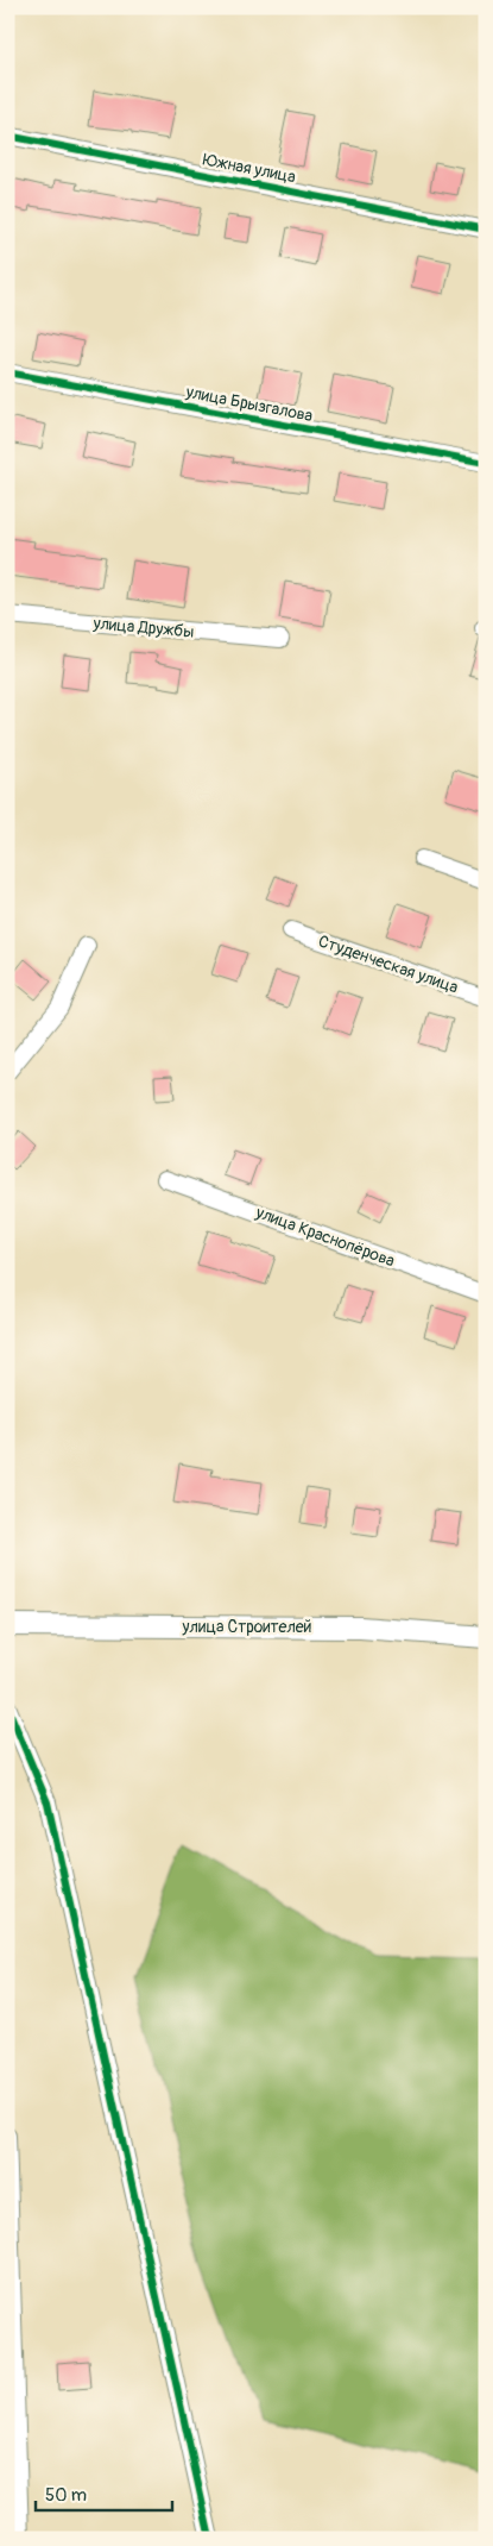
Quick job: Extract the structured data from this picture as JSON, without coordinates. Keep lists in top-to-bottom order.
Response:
{
  "streets": {
    "street": [
      "Южная улица",
      "улица Брызгалова",
      "улица Дружбы",
      "Студенческая улица",
      "улица Краснопёрова",
      "улица Строителей"
    ]
  },
  "scale_bar": "50 m"
}
